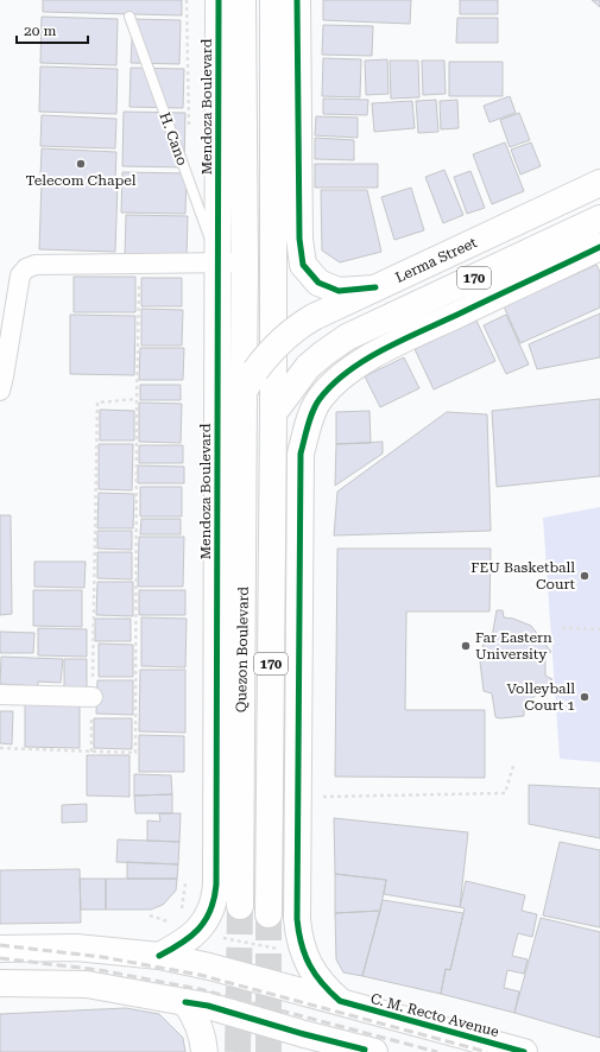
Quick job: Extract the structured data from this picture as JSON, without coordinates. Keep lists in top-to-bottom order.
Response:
{
  "streets": {
    "main road": [
      "Mendoza Boulevard",
      "Lerma Street",
      "170",
      "Quezon Boulevard",
      "C. M. Recto Avenue"
    ],
    "lane": ["H. Cano"]
  },
  "crossings": [
    ["Mendoza Boulevard", "H. Cano"],
    ["Mendoza Boulevard", "C. M. Recto Avenue"],
    ["Lerma Street", "Quezon Boulevard"],
    ["170", "Quezon Boulevard"]
  ],
  "places": [
    "Telecom Chapel",
    "FEU Basketball Court",
    "Far Eastern University",
    "Volleyball Court 1"
  ],
  "scale_bar": "20 m"
}
